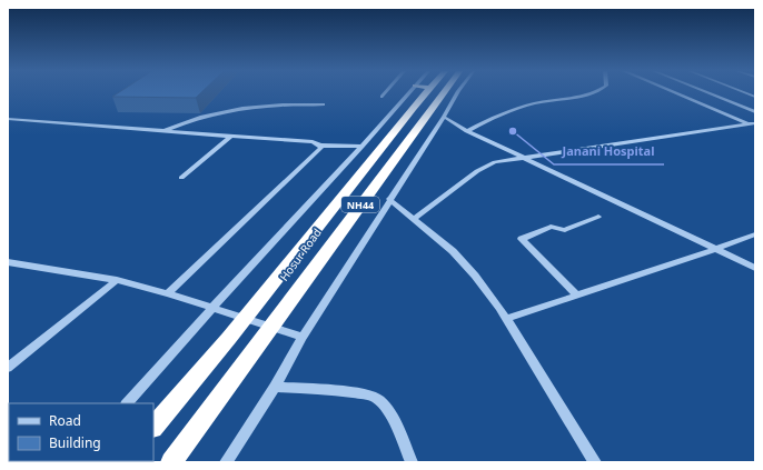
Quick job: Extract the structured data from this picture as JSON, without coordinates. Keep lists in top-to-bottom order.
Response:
{
  "streets": {
    "highway": ["NH44", "Hosur Road"]
  },
  "places": ["Janani Hospital"],
  "legend": ["Road", "Building"]
}
